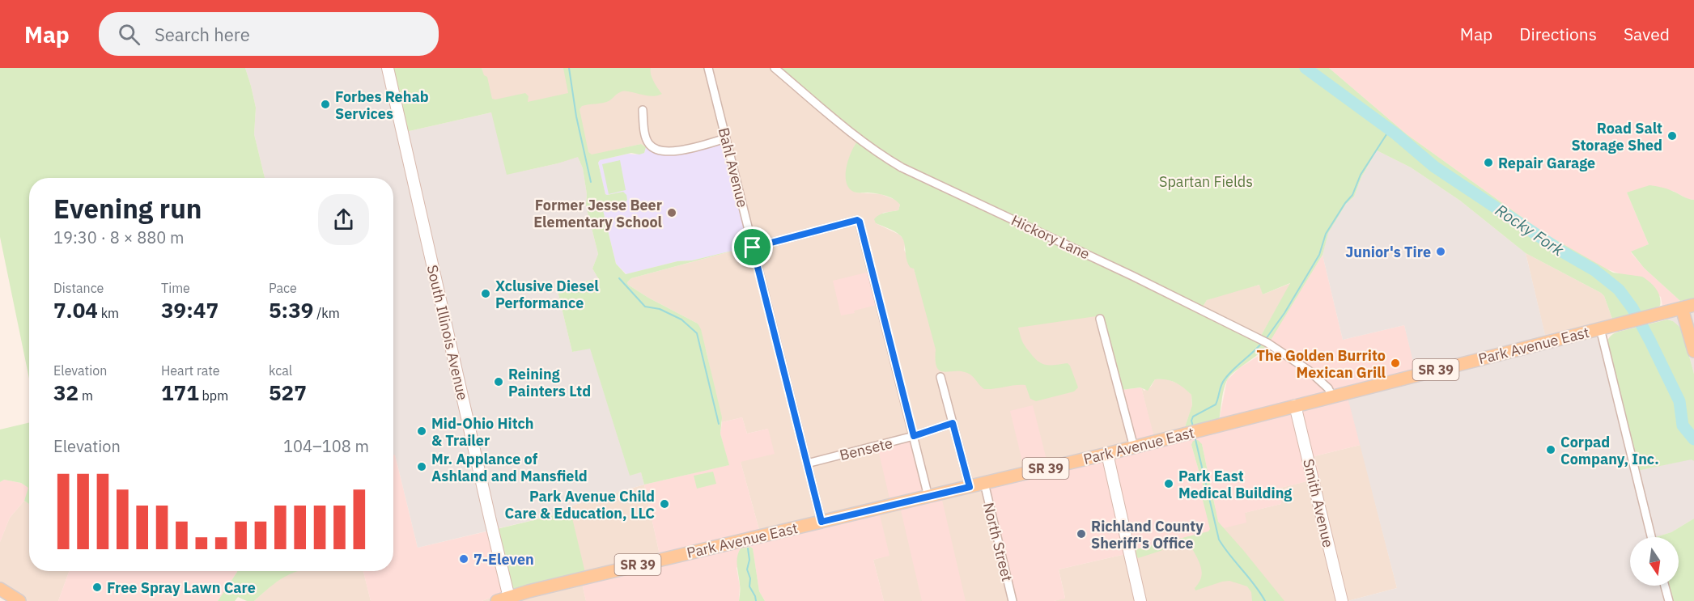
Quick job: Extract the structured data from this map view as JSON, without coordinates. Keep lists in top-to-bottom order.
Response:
{
  "streets": {
    "main road": [
      "South Illinois Avenue",
      "Park Avenue East",
      "SR 39",
      "Smith Avenue"
    ],
    "street": [
      "Bahl Avenue",
      "Hickory Lane",
      "Bensete",
      "North Street"
    ]
  },
  "crossings": [
    ["Bahl Avenue", "Park Avenue East"],
    ["Bahl Avenue", "Bensete"],
    ["Hickory Lane", "Park Avenue East"],
    ["South Illinois Avenue", "Park Avenue East"],
    ["Park Avenue East", "SR 39"],
    ["Park Avenue East", "Smith Avenue"],
    ["Park Avenue East", "North Street"]
  ],
  "water": ["Rocky Fork"],
  "parks": ["Spartan Fields"],
  "places": [
    "Forbes Rehab Services",
    "Road Salt Storage Shed",
    "Repair Garage",
    "Former Jesse Beer Elementary School",
    "Junior's Tire",
    "Xclusive Diesel Performance",
    "The Golden Burrito Mexican Grill",
    "Reining Painters Ltd",
    "Mid-Ohio Hitch & Trailer",
    "Corpad Company, Inc.",
    "Mr. Applance of Ashland and Mansfield",
    "Park East Medical Building",
    "Park Avenue Child Care & Education, LLC",
    "Richland County Sheriff's Office",
    "7-Eleven",
    "Free Spray Lawn Care"
  ],
  "north": "bottom",
  "page": {
    "header": "Map",
    "search": "Search here",
    "nav": ["Map", "Directions", "Saved"],
    "heading": ["Evening run", "19:30 · 8 × 880 m"],
    "stats": [
      ["Distance", "7.04 km"],
      ["Time", "39:47"],
      ["Pace", "5:39 /km"],
      ["Elevation", "32 m"],
      ["Heart rate", "171 bpm"],
      ["kcal", "527"]
    ],
    "chart": ["Elevation", "104–108 m"]
  }
}
